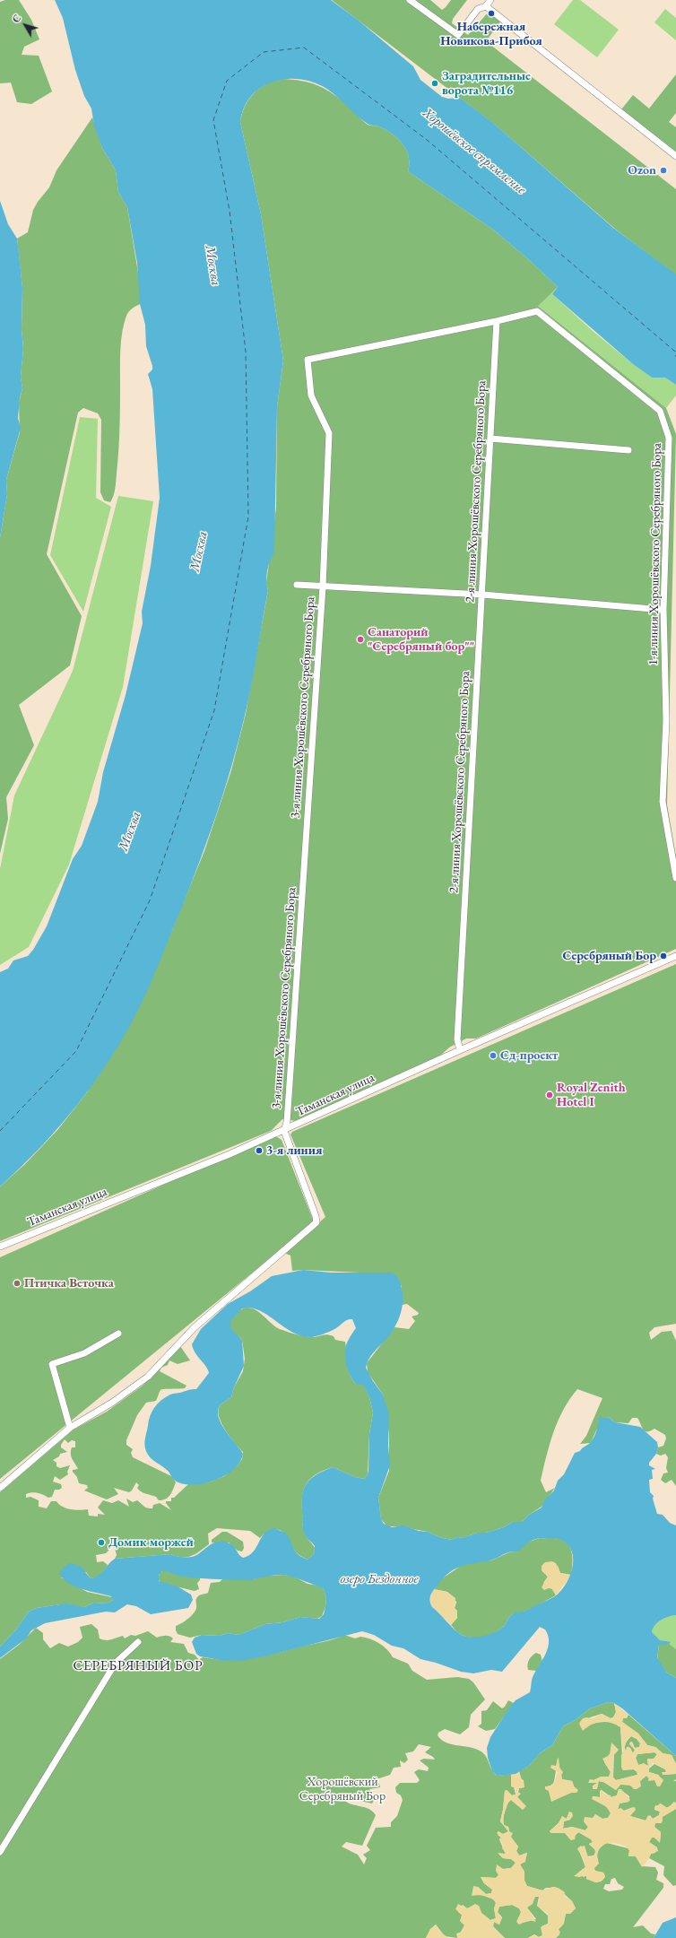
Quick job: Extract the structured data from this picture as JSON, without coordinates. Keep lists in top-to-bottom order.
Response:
{
  "streets": {
    "street": [
      "2-я линия Хорошёвского Серебряного Бора",
      "1-я линия Хорошёвского Серебряного Бора",
      "3-я линия Хорошёвского Серебряного Бора",
      "Таманская улица"
    ]
  },
  "crossings": [
    ["2-я линия Хорошёвского Серебряного Бора", "1-я линия Хорошёвского Серебряного Бора"],
    ["2-я линия Хорошёвского Серебряного Бора", "3-я линия Хорошёвского Серебряного Бора"],
    ["2-я линия Хорошёвского Серебряного Бора", "Таманская улица"],
    ["1-я линия Хорошёвского Серебряного Бора", "3-я линия Хорошёвского Серебряного Бора"],
    ["3-я линия Хорошёвского Серебряного Бора", "Таманская улица"]
  ],
  "districts": ["СЕРЕБРЯНЫЙ БОР"],
  "water": ["Хорошёвское спрямление", "Москва", "озеро Бездонное"],
  "parks": ["Хорошёвский Серебряный Бор"],
  "places": [
    "Набережная Новикова-Прибоя",
    "Заградительные ворота №116",
    "Ozon",
    "Санаторий \"Серебряный бор\"\"",
    "Серебряный Бор",
    "Сд-проект",
    "Royal Zenith Hotel I",
    "3-я линия",
    "Птичка Веточка",
    "Домик моржей"
  ],
  "north": "top left"
}
